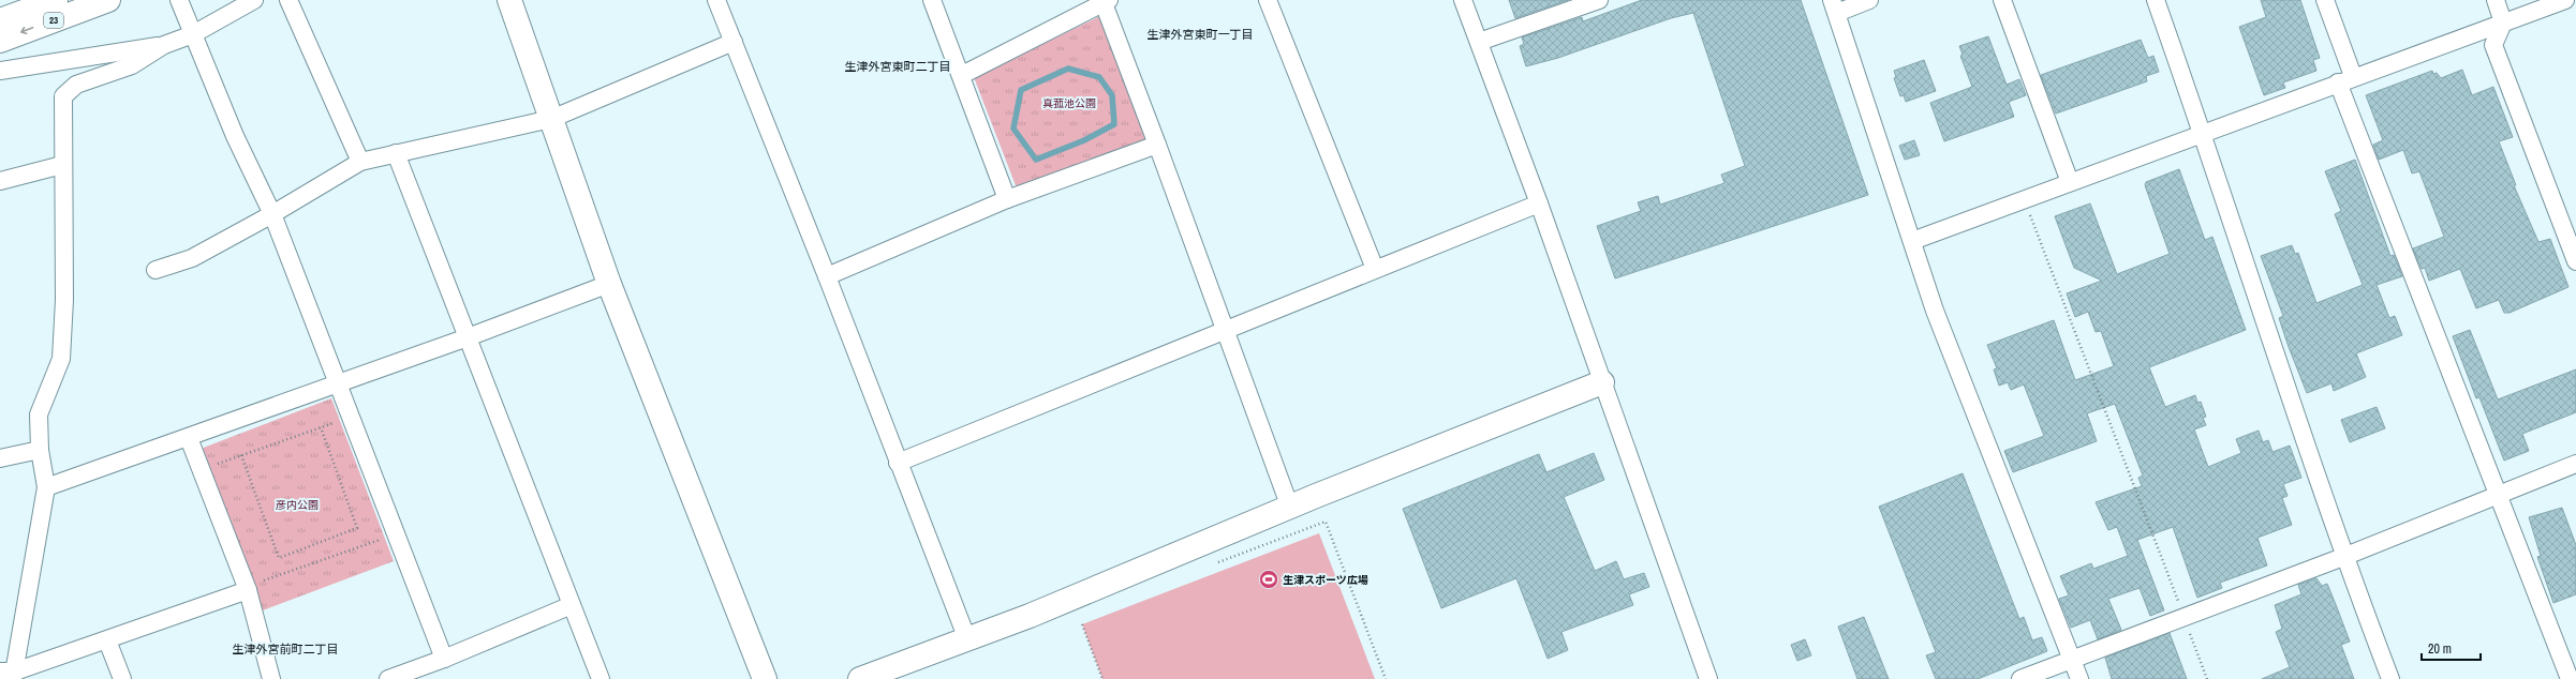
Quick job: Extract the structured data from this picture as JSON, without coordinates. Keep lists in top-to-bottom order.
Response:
{
  "streets": {
    "street": ["23"]
  },
  "districts": ["生津外宮東町一丁目", "生津外宮東町二丁目", "生津外宮前町二丁目"],
  "parks": ["真菰池公園", "彦内公園"],
  "places": {
    "sports": ["生津スポーツ広場"]
  },
  "scale_bar": "20 m"
}
